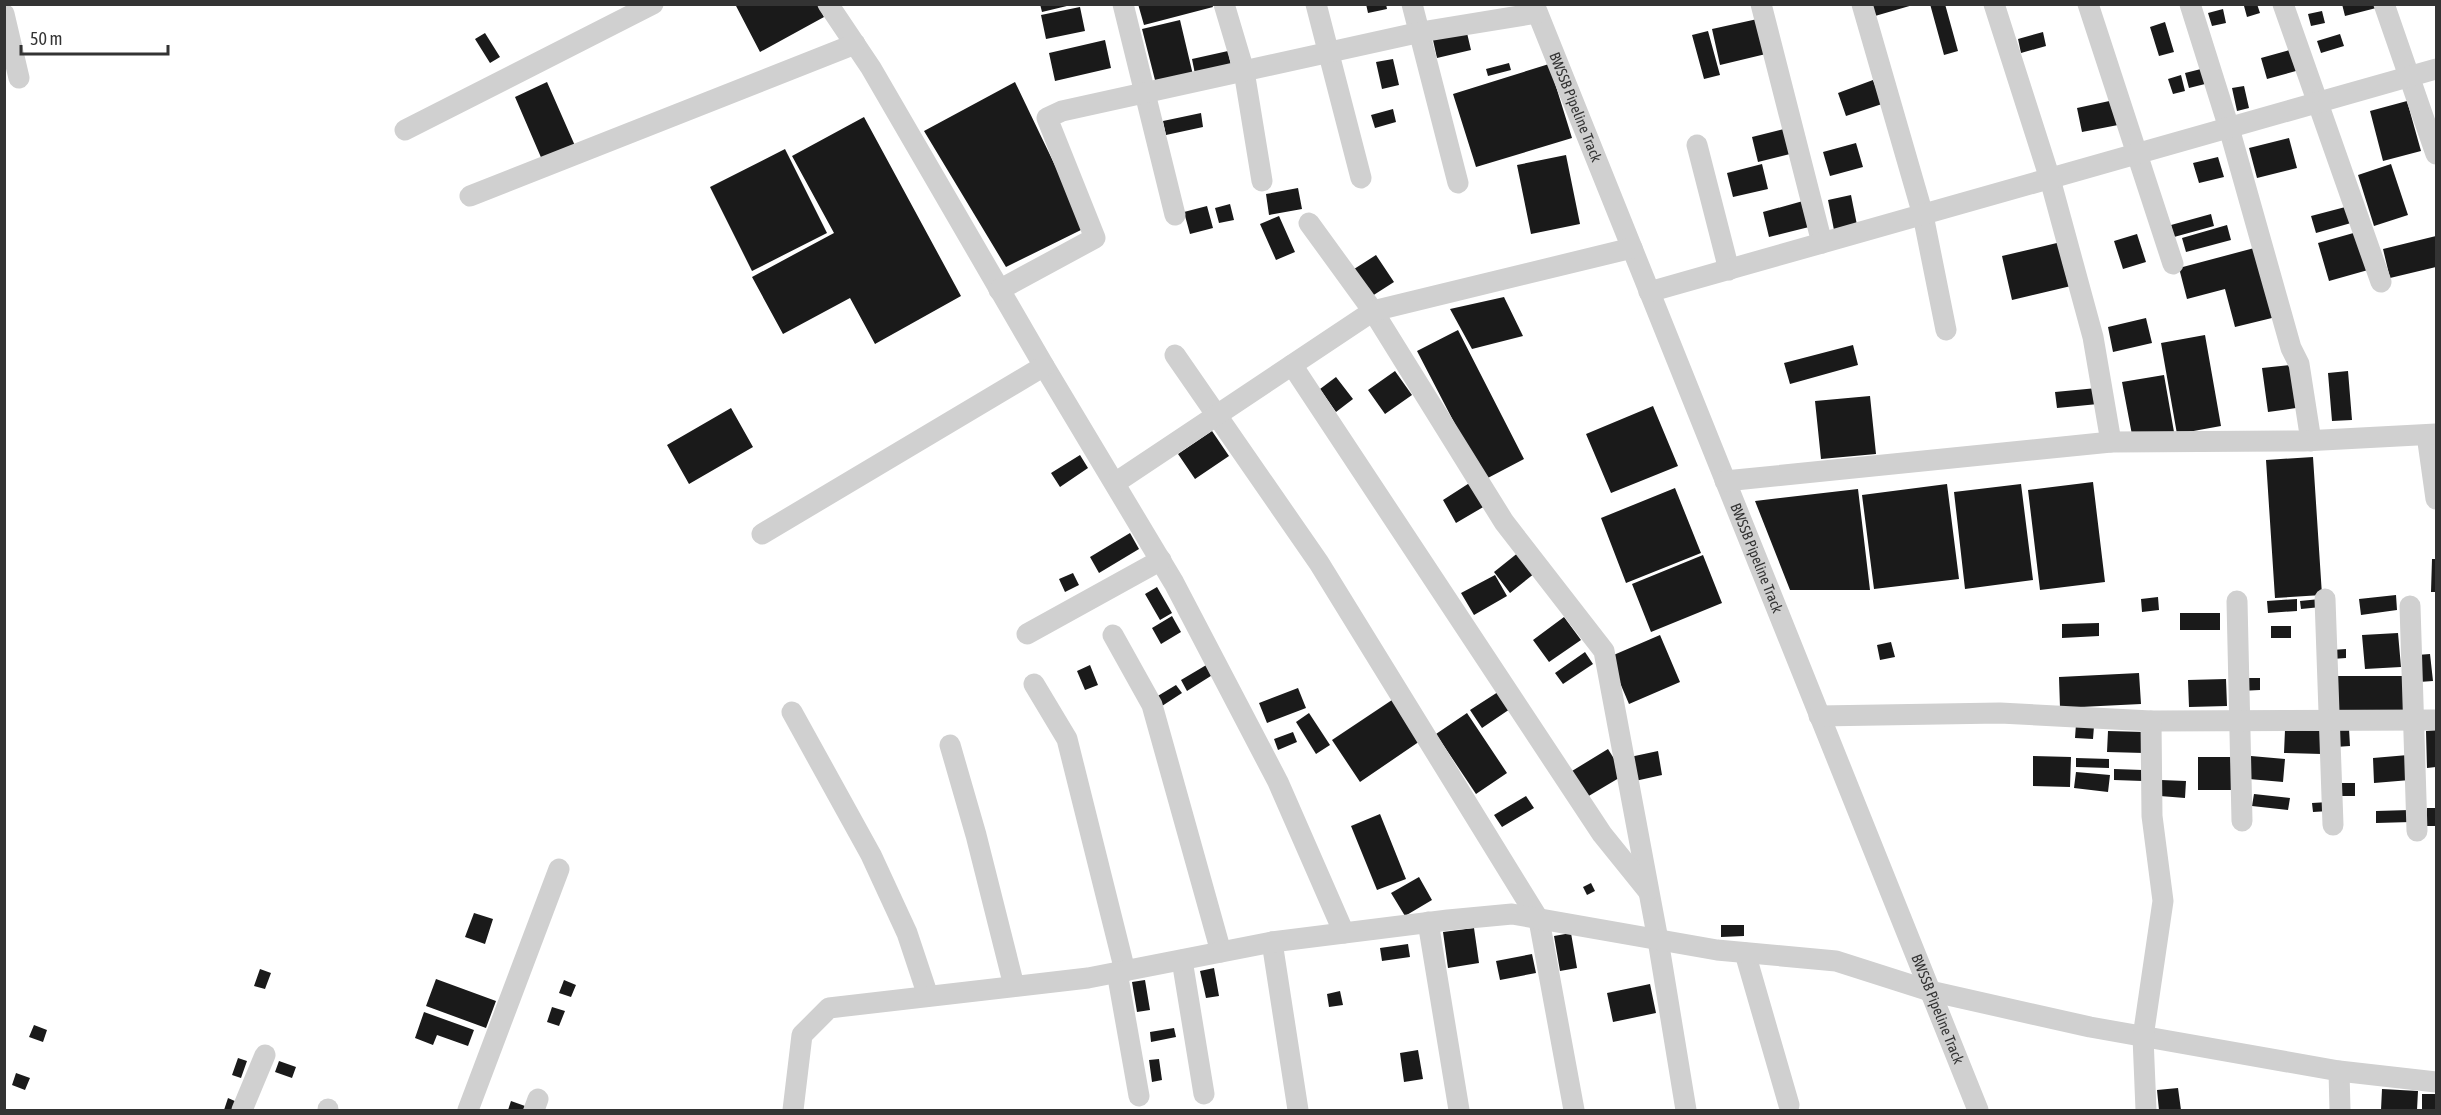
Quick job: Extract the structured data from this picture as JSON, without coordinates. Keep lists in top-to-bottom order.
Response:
{
  "streets": {
    "street": ["BWSSB Pipeline Track"]
  },
  "scale_bar": "50 m"
}
